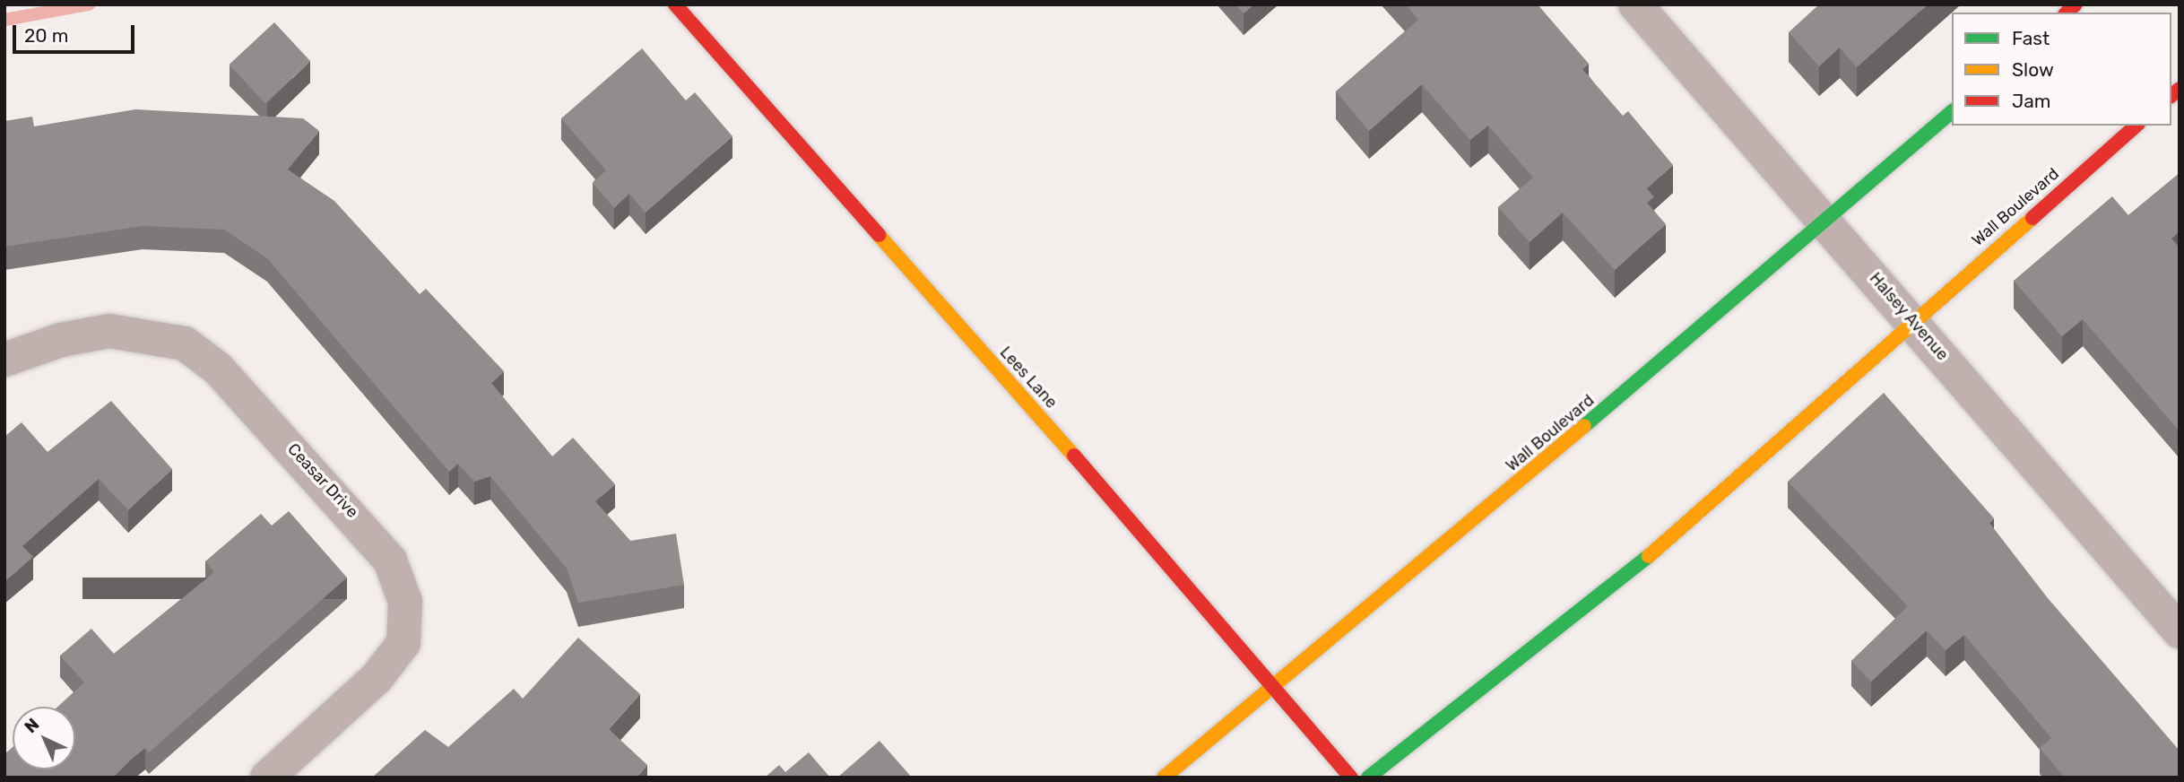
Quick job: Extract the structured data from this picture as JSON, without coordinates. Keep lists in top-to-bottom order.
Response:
{
  "streets": {
    "street": [
      "Wall Boulevard",
      "Halsey Avenue",
      "Lees Lane",
      "Ceasar Drive"
    ]
  },
  "crossings": [
    ["Wall Boulevard", "Halsey Avenue"],
    ["Wall Boulevard", "Lees Lane"]
  ],
  "legend": ["Fast", "Slow", "Jam"],
  "scale_bar": "20 m",
  "north": "top left"
}
